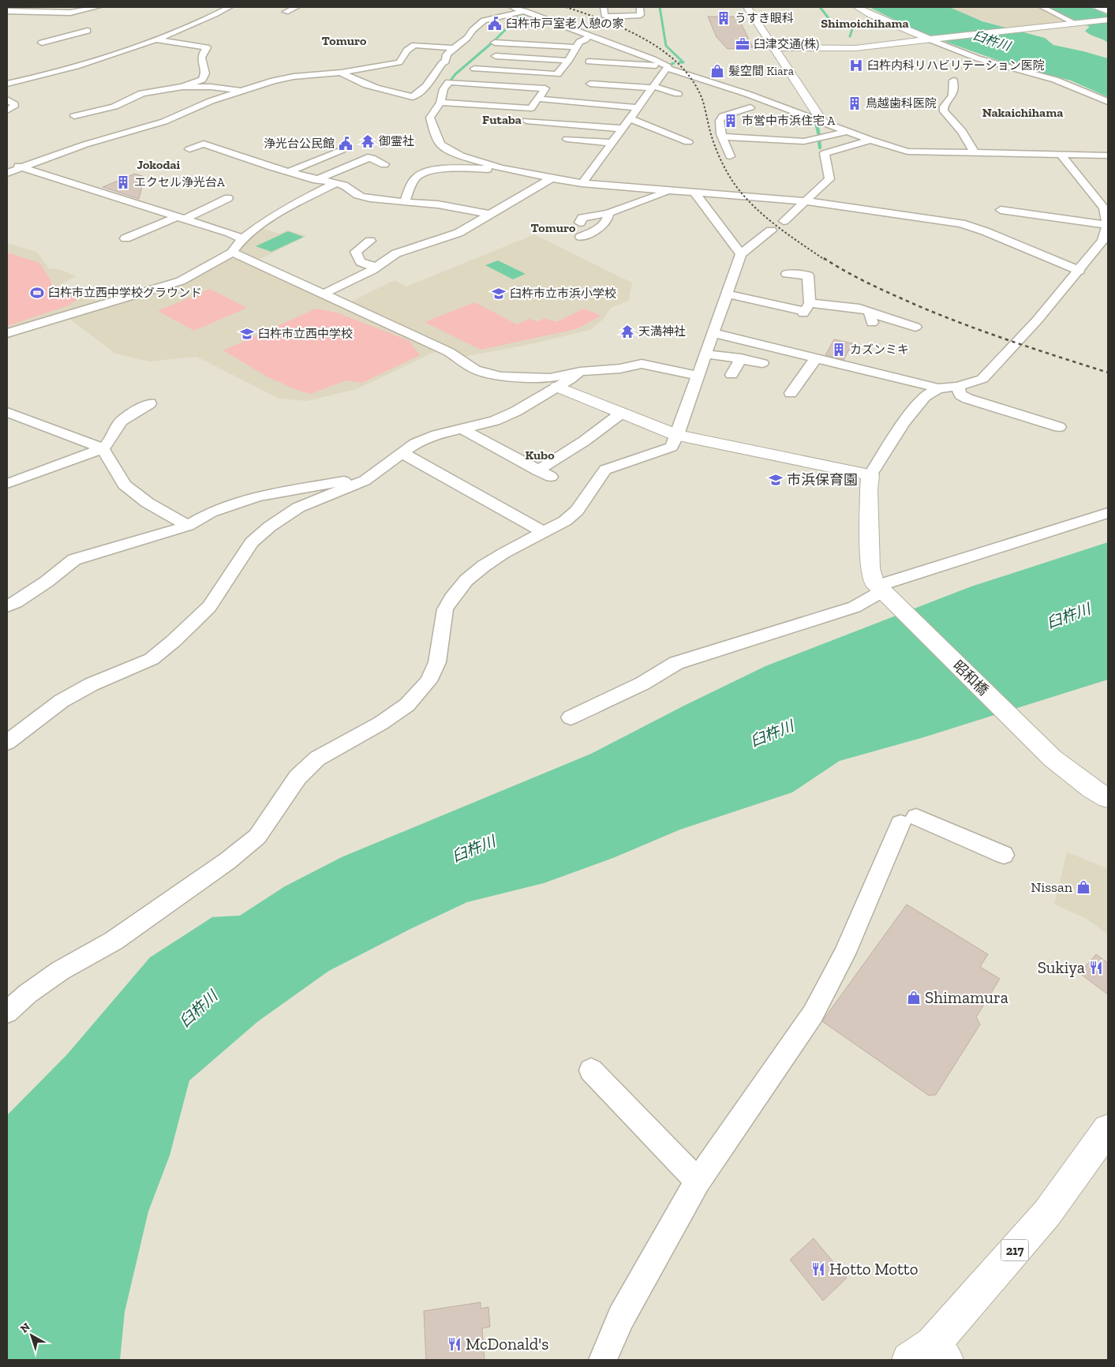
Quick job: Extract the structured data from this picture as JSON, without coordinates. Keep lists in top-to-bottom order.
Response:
{
  "streets": {
    "main road": ["昭和橋", "217"]
  },
  "districts": [
    "Shimoichihama",
    "Tomuro",
    "Nakaichihama",
    "Futaba",
    "Jokodai",
    "Tomuro",
    "Kubo"
  ],
  "water": ["臼杵川"],
  "places": {
    "building": [
      "うすき眼科",
      "鳥越歯科医院",
      "市営中市浜住宅 A",
      "エクセル浄光台A",
      "カズンミキ"
    ],
    "public building": ["臼杵市戸室老人憩の家", "浄光台公民館"],
    "office": ["臼津交通(株)"],
    "hospital": ["臼杵内科リハビリテーション医院"],
    "shop": ["髪空間 Kiara", "Nissan", "Shimamura"],
    "temple": ["御霊社", "天満神社"],
    "sports": ["臼杵市立西中学校グラウンド"],
    "school or university": ["臼杵市立市浜小学校", "臼杵市立西中学校", "市浜保育園"],
    "restaurant": ["Sukiya", "Hotto Motto", "McDonald's"]
  },
  "north": "top left"
}
